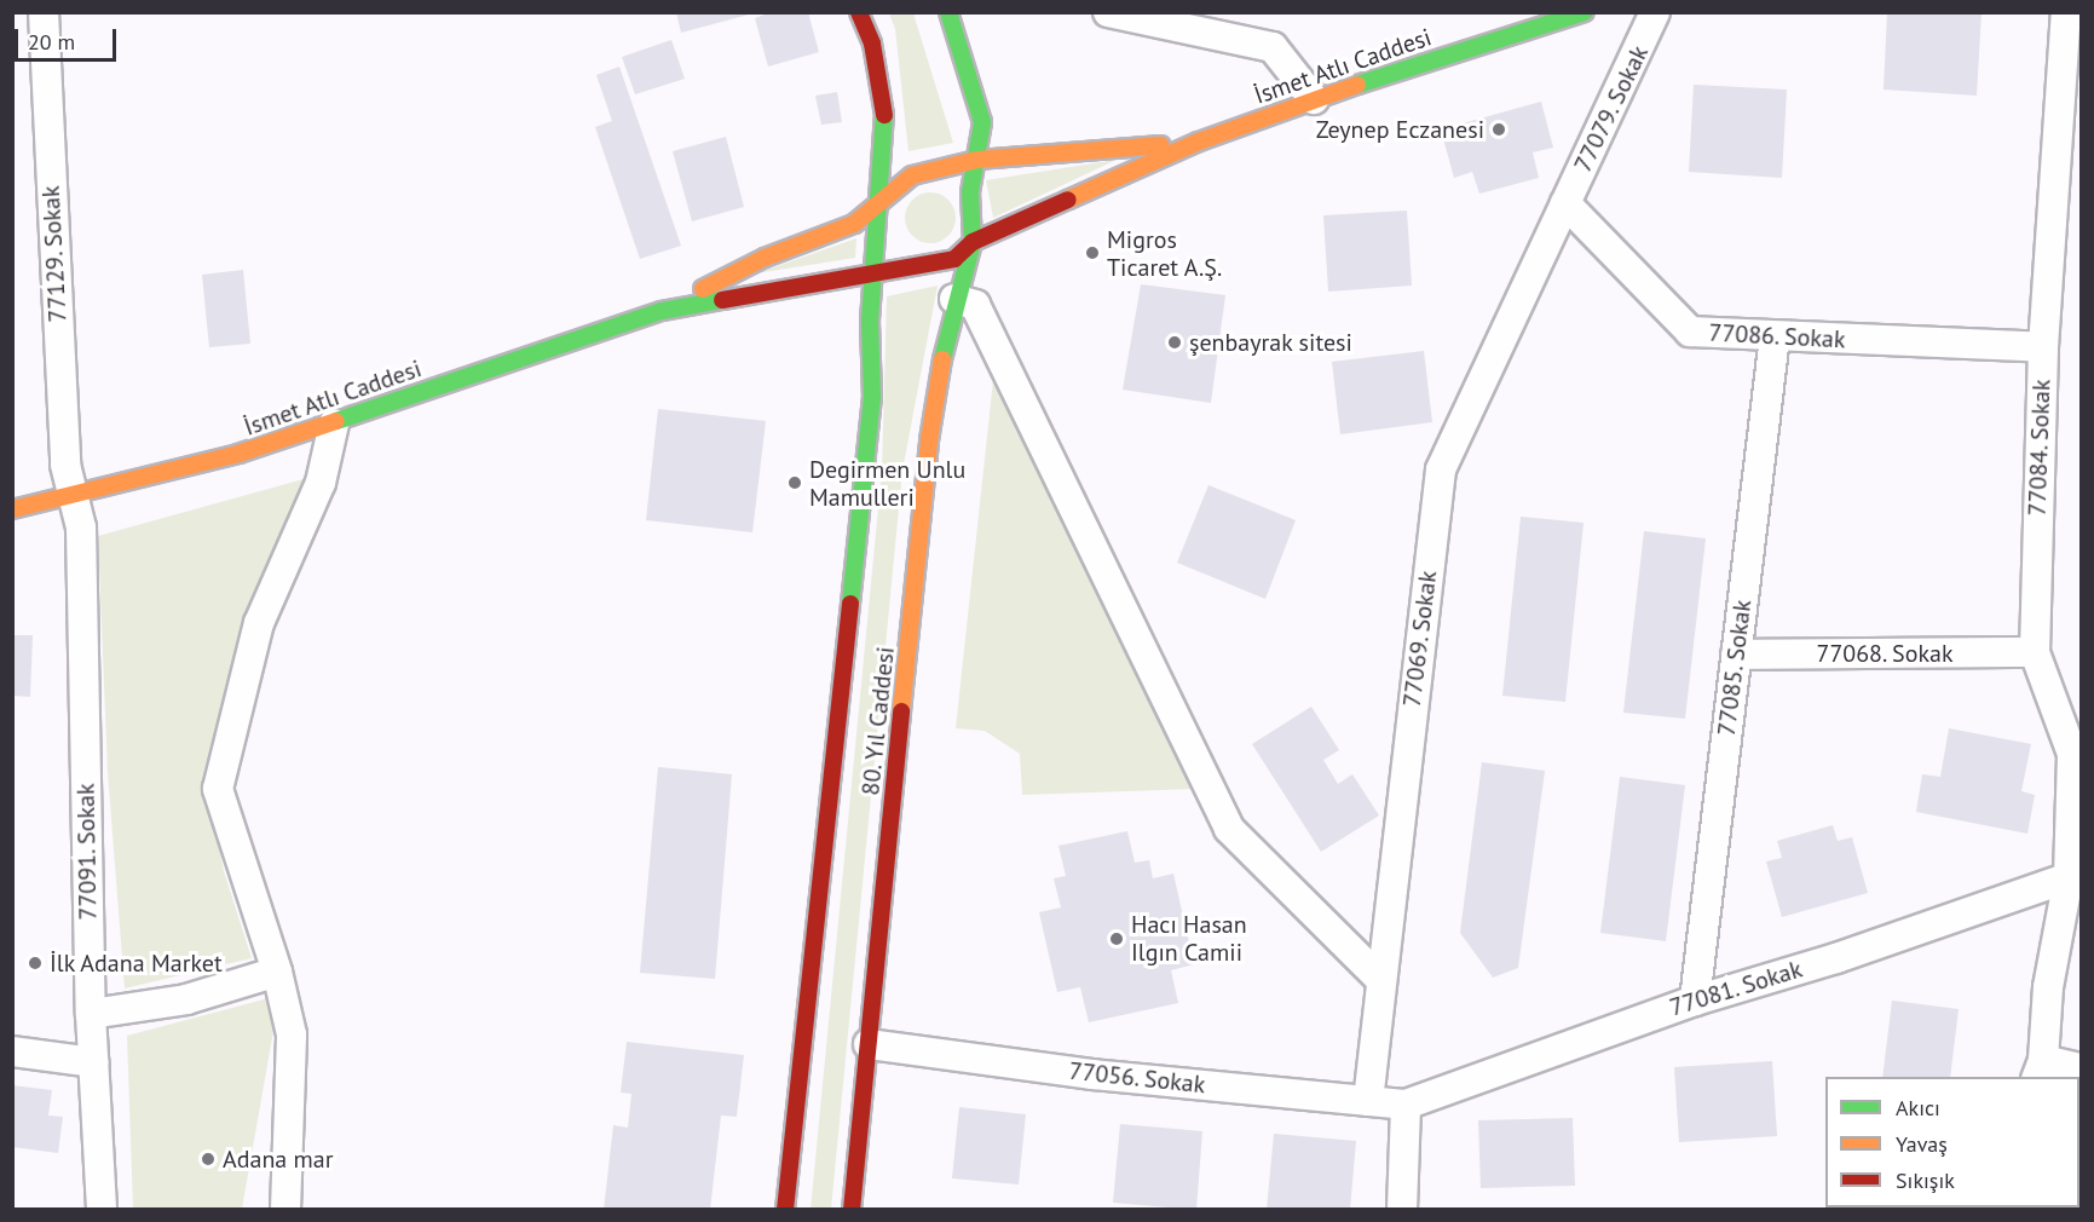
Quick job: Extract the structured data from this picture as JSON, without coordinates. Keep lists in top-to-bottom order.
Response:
{
  "streets": {
    "main road": ["İsmet Atlı Caddesi", "80. Yıl Caddesi"],
    "street": [
      "77079. Sokak",
      "77129. Sokak",
      "77086. Sokak",
      "77084. Sokak",
      "77069. Sokak",
      "77068. Sokak",
      "77085. Sokak",
      "77091. Sokak",
      "77081. Sokak",
      "77056. Sokak"
    ]
  },
  "crossings": [
    ["İsmet Atlı Caddesi", "77129. Sokak"],
    ["İsmet Atlı Caddesi", "80. Yıl Caddesi"],
    ["İsmet Atlı Caddesi", "77091. Sokak"],
    ["77079. Sokak", "77086. Sokak"],
    ["77079. Sokak", "77069. Sokak"],
    ["77129. Sokak", "77091. Sokak"],
    ["77086. Sokak", "77084. Sokak"],
    ["77086. Sokak", "77069. Sokak"],
    ["77086. Sokak", "77085. Sokak"],
    ["77084. Sokak", "77068. Sokak"],
    ["77084. Sokak", "77081. Sokak"],
    ["77069. Sokak", "77056. Sokak"],
    ["77068. Sokak", "77085. Sokak"],
    ["77085. Sokak", "77081. Sokak"],
    ["80. Yıl Caddesi", "77056. Sokak"],
    ["77081. Sokak", "77056. Sokak"]
  ],
  "places": [
    "Zeynep Eczanesi",
    "Migros Ticaret A.Ş.",
    "şenbayrak sitesi",
    "Degirmen Unlu Mamulleri",
    "Hacı Hasan Ilgın Camii",
    "İlk Adana Market",
    "Adana mar"
  ],
  "legend": ["Akıcı", "Yavaş", "Sıkışık"],
  "scale_bar": "20 m"
}
